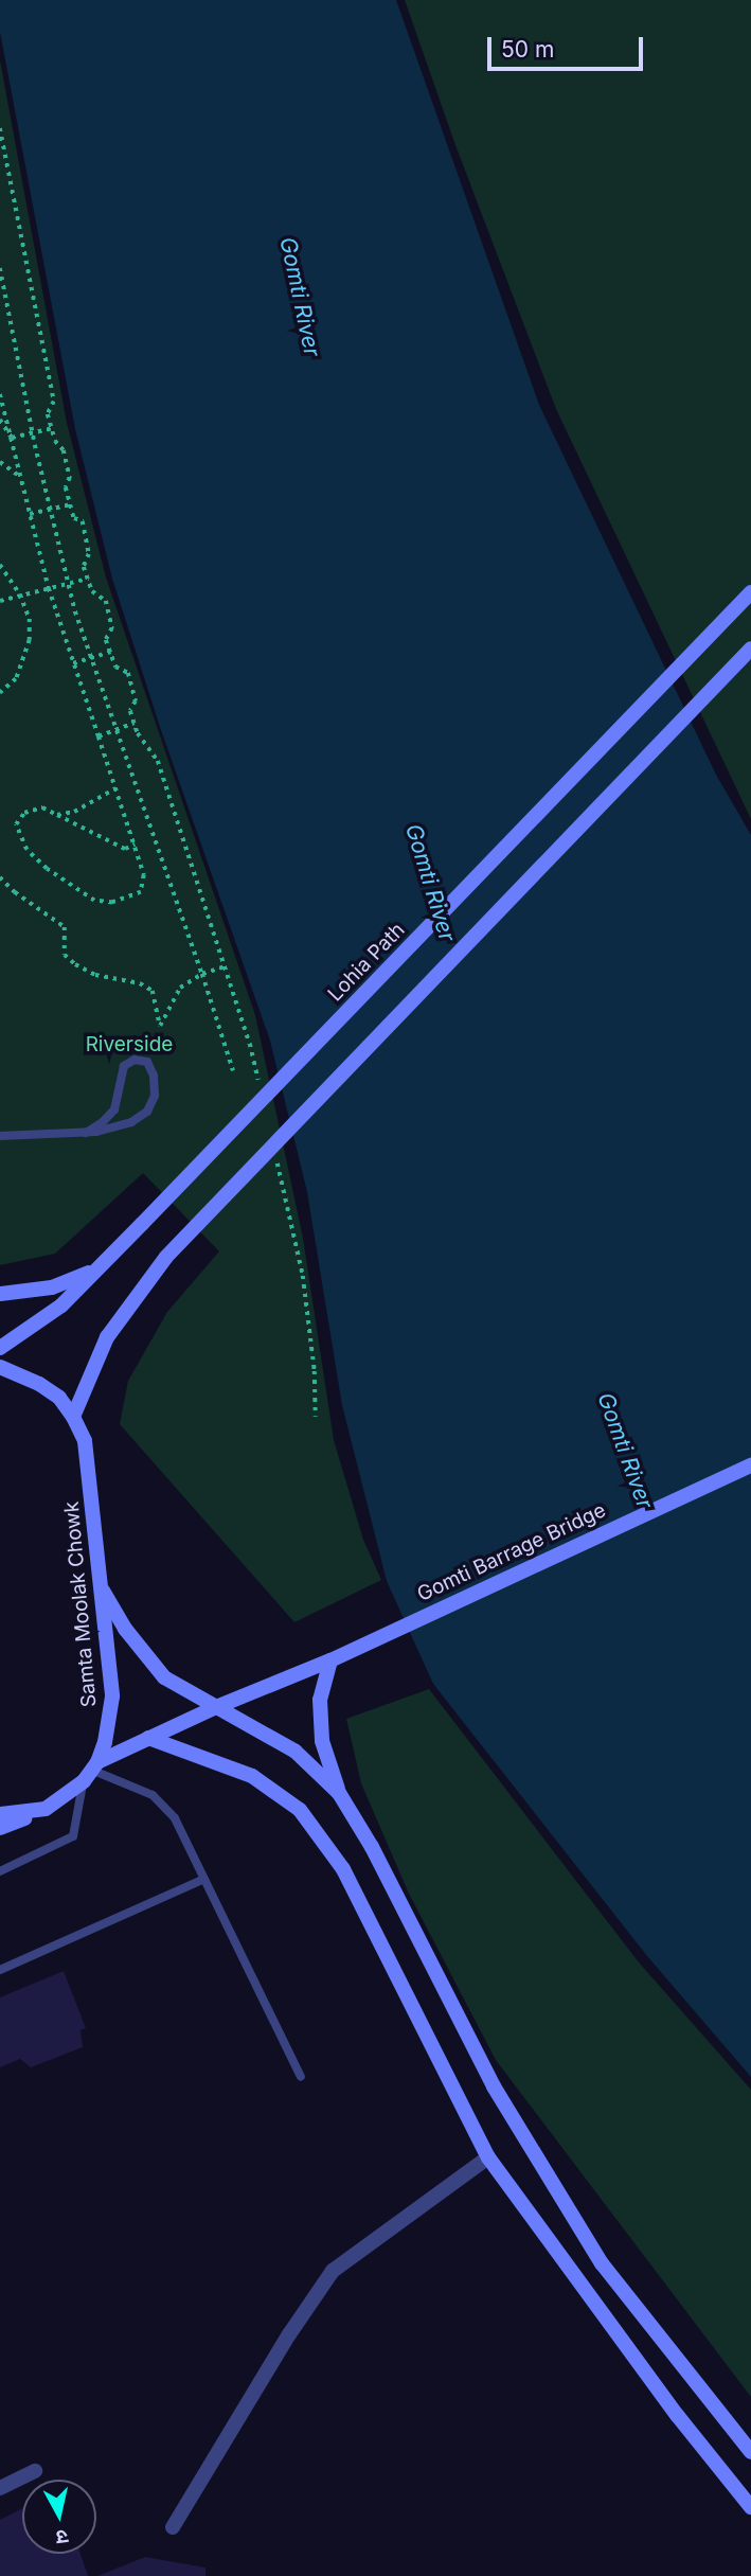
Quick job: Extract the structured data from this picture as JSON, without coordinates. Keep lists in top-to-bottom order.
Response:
{
  "streets": {
    "main road": ["Lohia Path", "Gomti Barrage Bridge", "Samta Moolak Chowk"]
  },
  "crossings": [
    ["Gomti Barrage Bridge", "Samta Moolak Chowk"]
  ],
  "water": ["Gomti River"],
  "parks": ["Riverside"],
  "scale_bar": "50 m",
  "north": "bottom"
}
